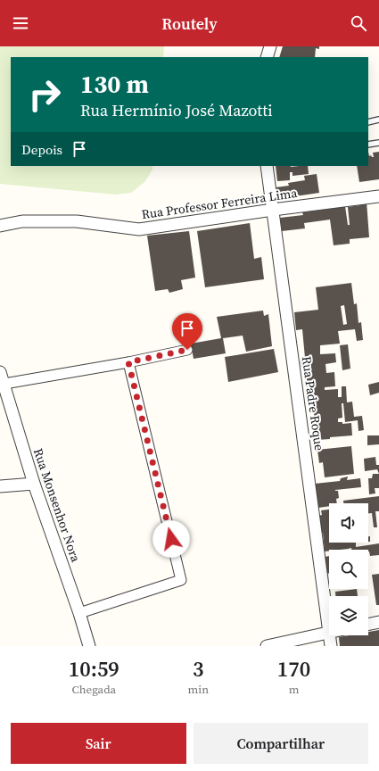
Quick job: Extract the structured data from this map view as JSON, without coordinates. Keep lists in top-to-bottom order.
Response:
{
  "streets": {
    "street": ["Rua Professor Ferreira Lima", "Rua Padre Roque", "Rua Monsenhor Nora"]
  },
  "crossings": [
    ["Rua Professor Ferreira Lima", "Rua Padre Roque"]
  ],
  "page": {
    "header": "Routely",
    "turn": ["130 m", "Rua Hermínio José Mazotti"],
    "then": "Depois",
    "eta": [
      "10:59",
      "Chegada",
      "3",
      "min",
      "170",
      "m"
    ],
    "buttons": ["Sair", "Compartilhar"]
  }
}
